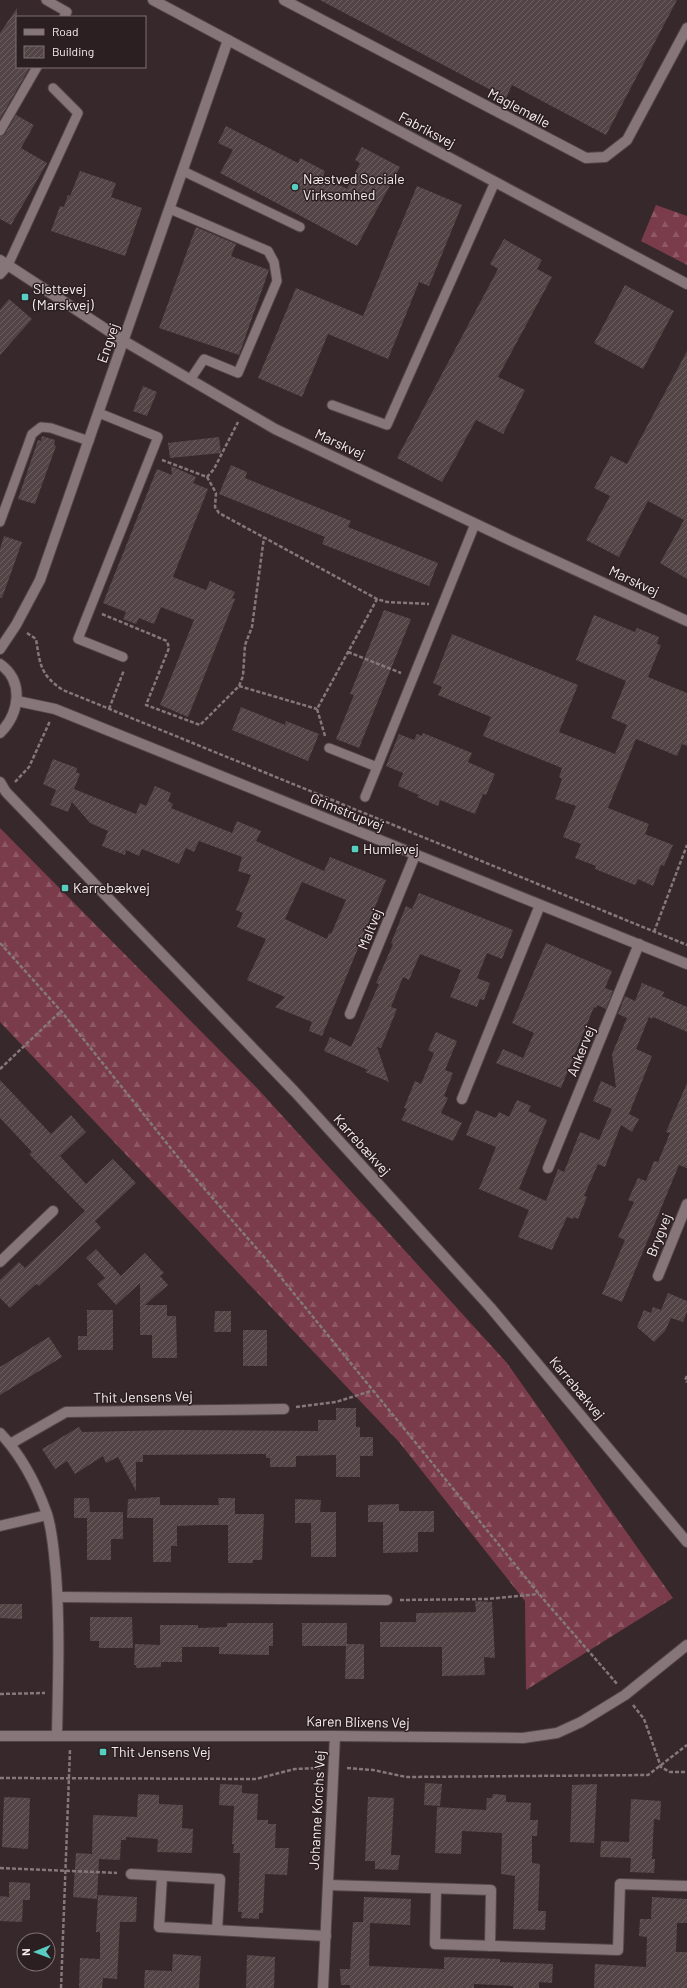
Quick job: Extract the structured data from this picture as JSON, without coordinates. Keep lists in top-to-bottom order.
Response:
{
  "streets": {
    "street": [
      "Maglemølle",
      "Fabriksvej",
      "Engvej",
      "Marskvej",
      "Grimstrupvej",
      "Maltvej",
      "Ankervej",
      "Karrebækvej",
      "Brygvej",
      "Thit Jensens Vej",
      "Karen Blixens Vej",
      "Johanne Korchs Vej"
    ]
  },
  "crossings": [
    ["Fabriksvej", "Engvej"],
    ["Engvej", "Marskvej"],
    ["Grimstrupvej", "Maltvej"],
    ["Grimstrupvej", "Ankervej"],
    ["Karen Blixens Vej", "Johanne Korchs Vej"]
  ],
  "places": {
    "other": ["Næstved Sociale Virksomhed"],
    "transit": [
      "Slettevej (Marskvej)",
      "Humlevej",
      "Karrebækvej",
      "Thit Jensens Vej"
    ]
  },
  "legend": ["Road", "Building"],
  "north": "left"
}
